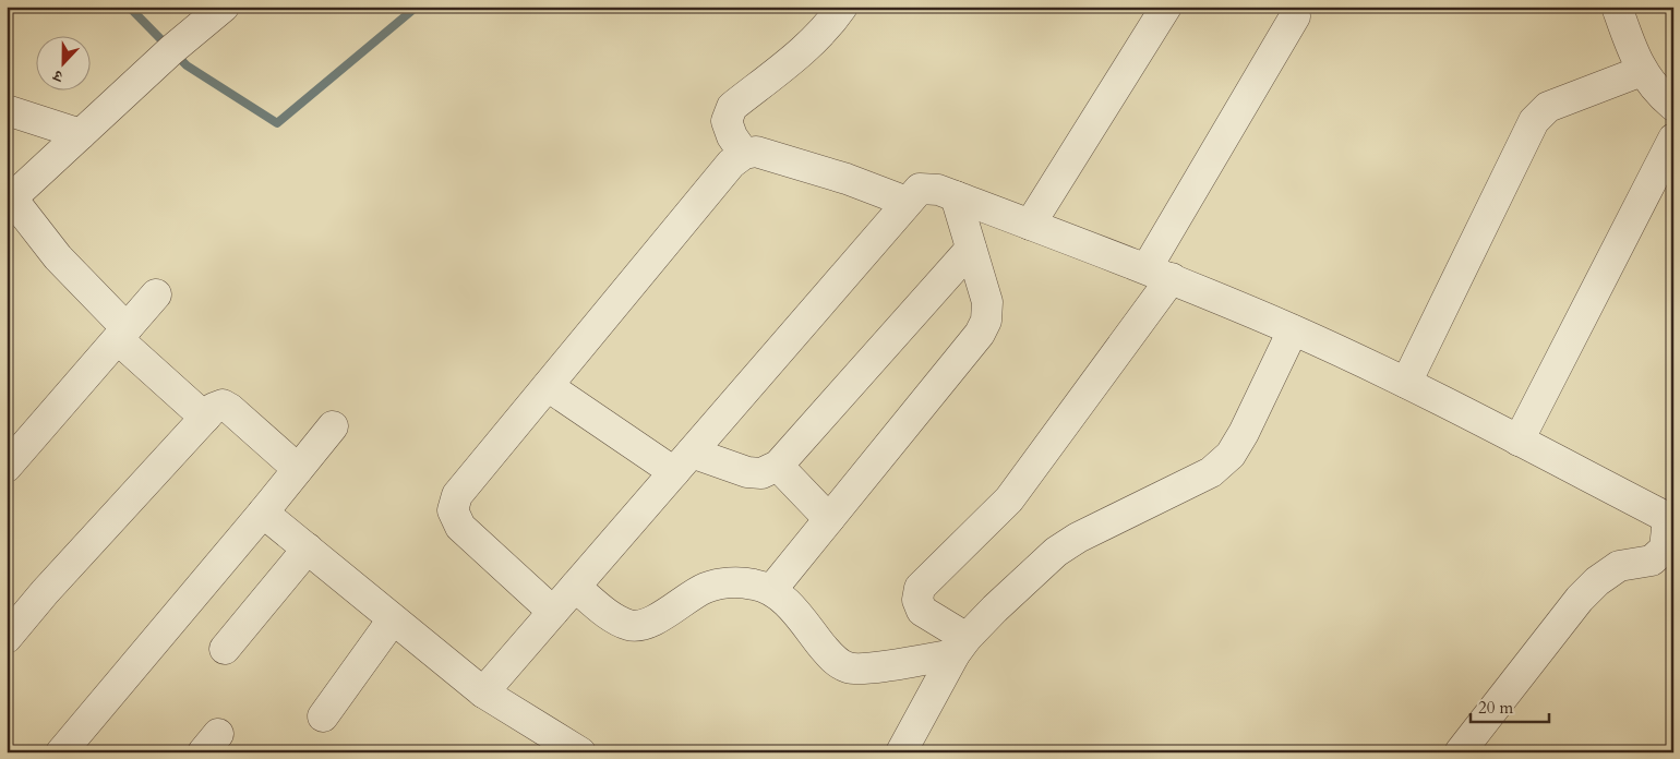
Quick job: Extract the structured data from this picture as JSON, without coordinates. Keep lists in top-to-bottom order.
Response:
{
  "scale_bar": "20 m",
  "north": "bottom"
}
